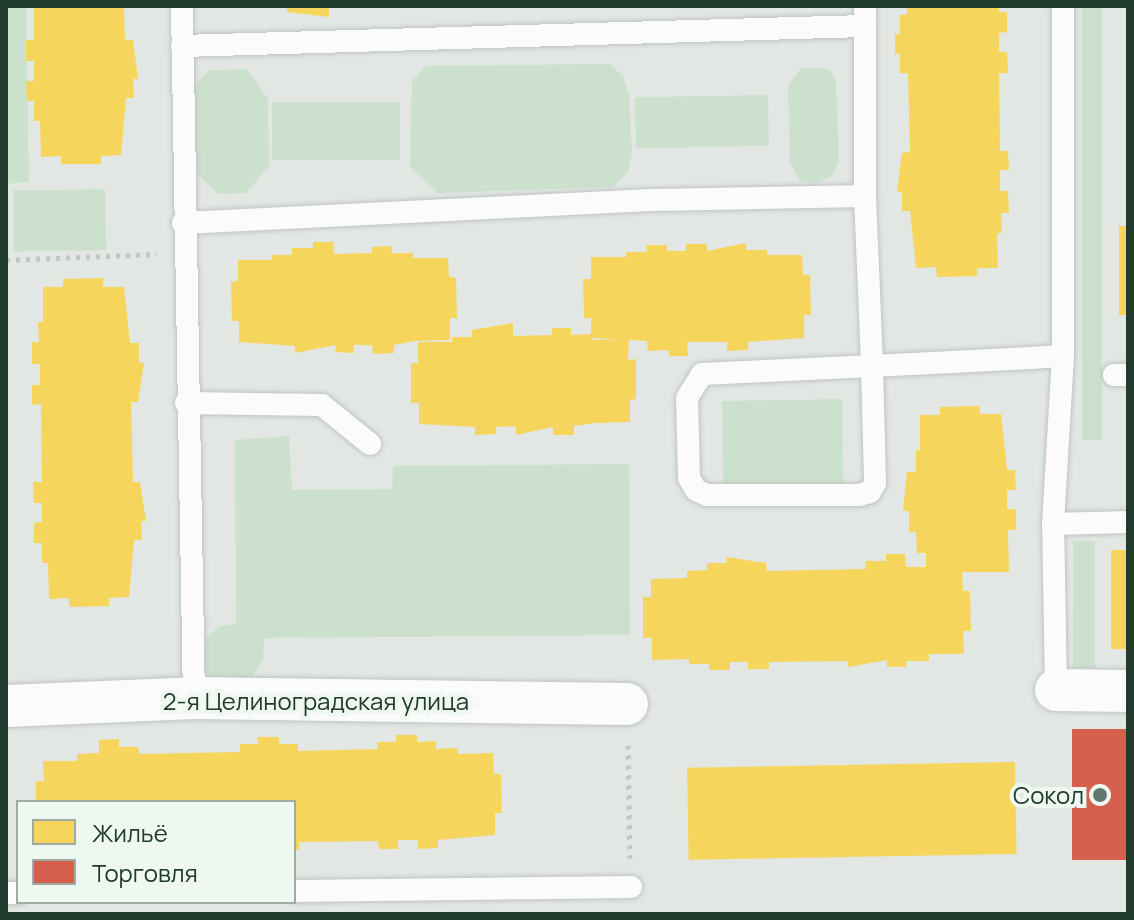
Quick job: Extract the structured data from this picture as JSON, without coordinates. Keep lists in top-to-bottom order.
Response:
{
  "streets": {
    "street": ["2-я Целиноградская улица"]
  },
  "places": ["Сокол"],
  "legend": ["Жильё", "Торговля"]
}
